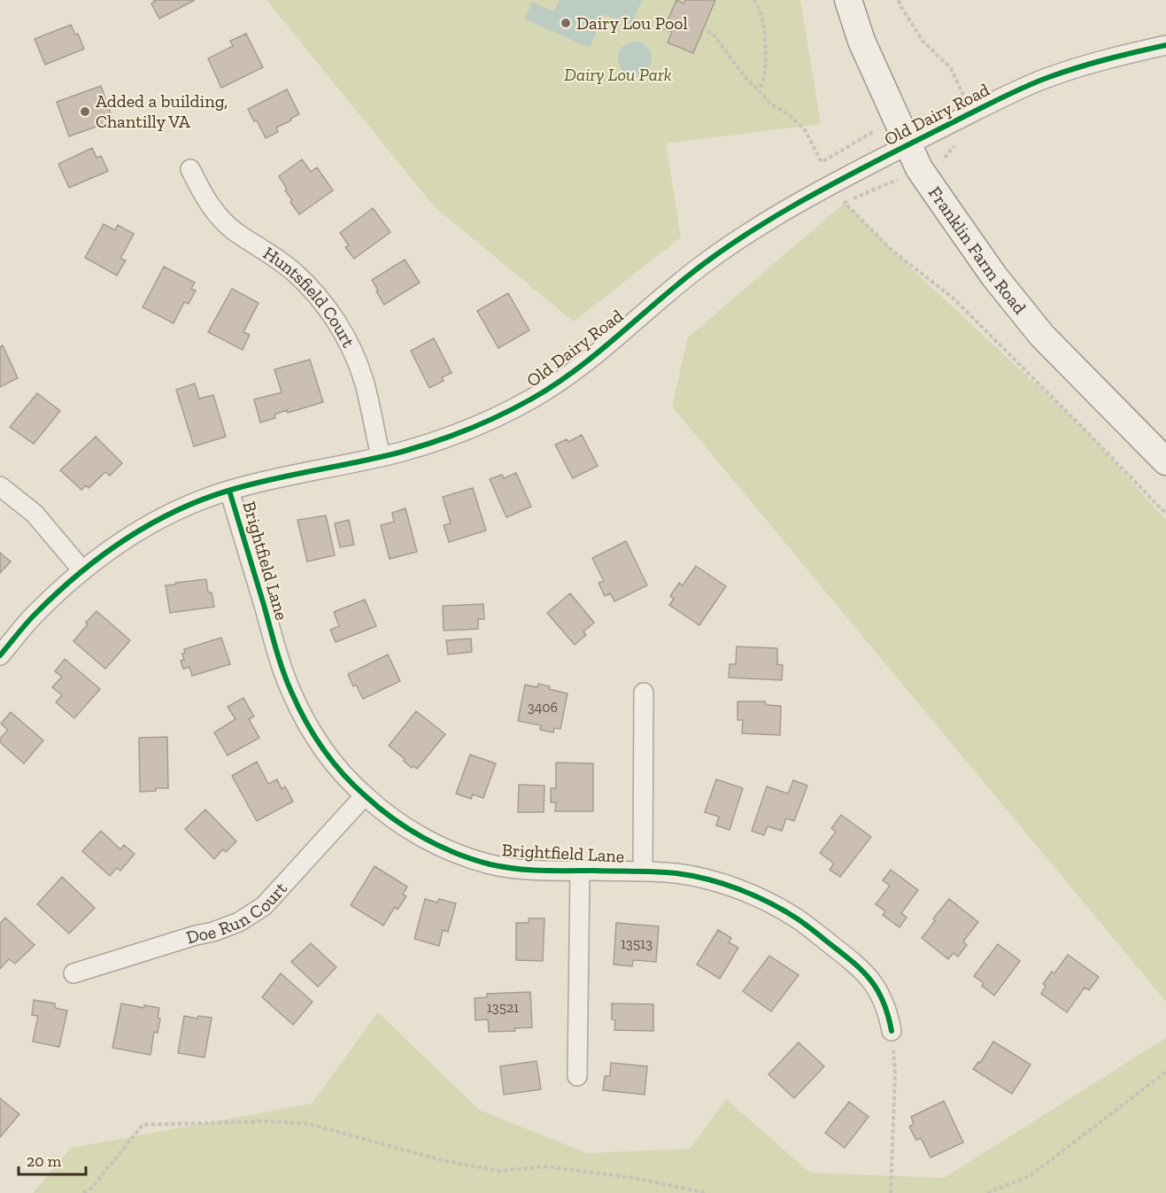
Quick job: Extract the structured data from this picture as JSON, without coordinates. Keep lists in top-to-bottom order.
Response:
{
  "streets": {
    "main road": ["Franklin Farm Road"],
    "street": [
      "Old Dairy Road",
      "Huntsfield Court",
      "Brightfield Lane",
      "Doe Run Court"
    ]
  },
  "crossings": [
    ["Old Dairy Road", "Franklin Farm Road"],
    ["Old Dairy Road", "Huntsfield Court"],
    ["Old Dairy Road", "Brightfield Lane"],
    ["Brightfield Lane", "Doe Run Court"]
  ],
  "parks": ["Dairy Lou Park"],
  "places": ["Dairy Lou Pool", "Added a building, Chantilly VA"],
  "house_numbers": ["3406", "13513", "13521"],
  "scale_bar": "20 m"
}
